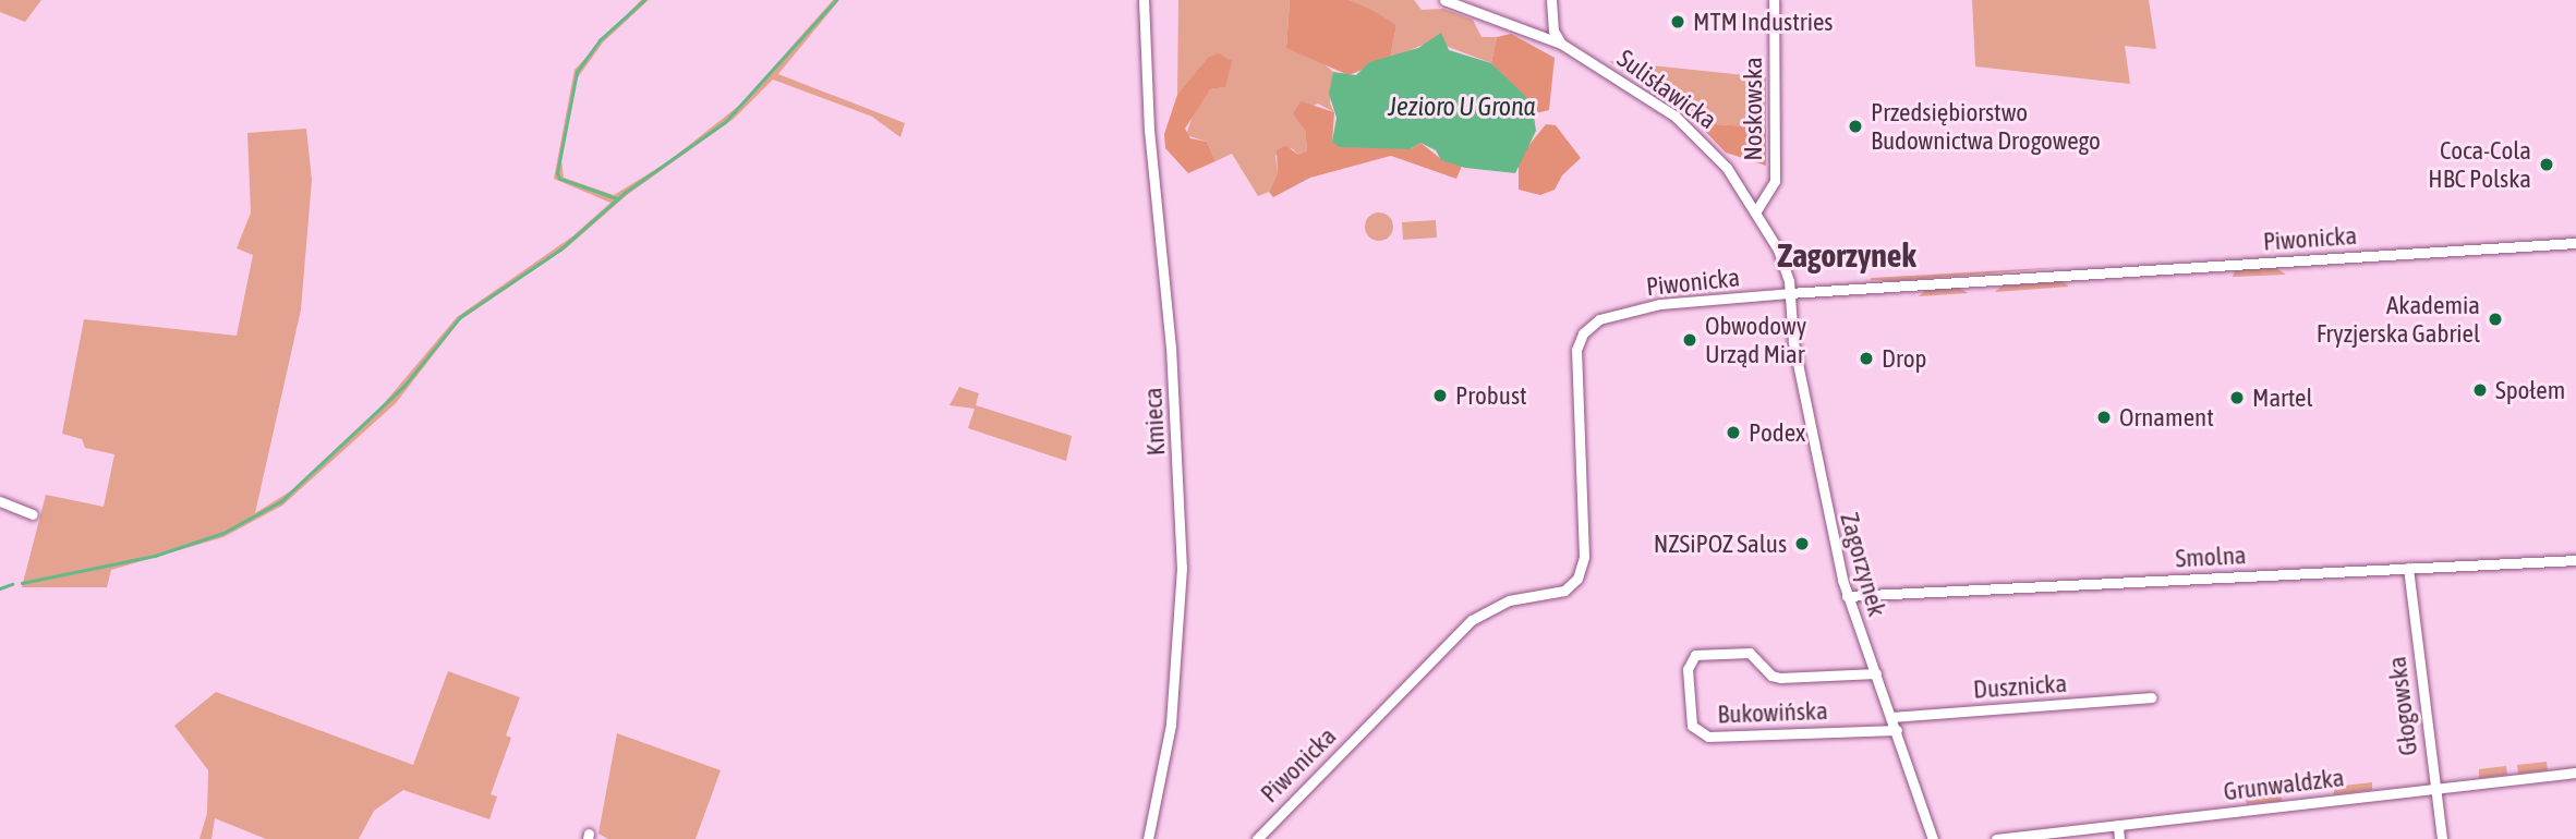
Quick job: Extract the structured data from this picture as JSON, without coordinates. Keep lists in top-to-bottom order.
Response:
{
  "streets": {
    "street": [
      "Sulisławicka",
      "Noskowska",
      "Piwonicka",
      "Kmieca",
      "Smolna",
      "Zagorzynek",
      "Dusznicka",
      "Głogowska",
      "Bukowińska",
      "Grunwaldzka"
    ]
  },
  "crossings": [
    ["Sulisławicka", "Noskowska"],
    ["Sulisławicka", "Piwonicka"],
    ["Sulisławicka", "Zagorzynek"],
    ["Piwonicka", "Zagorzynek"],
    ["Smolna", "Zagorzynek"],
    ["Smolna", "Głogowska"],
    ["Zagorzynek", "Dusznicka"],
    ["Zagorzynek", "Bukowińska"],
    ["Głogowska", "Grunwaldzka"]
  ],
  "districts": ["Zagorzynek"],
  "water": ["Jezioro U Grona"],
  "places": [
    "MTM Industries",
    "Przedsiębiorstwo Budownictwa Drogowego",
    "Coca-Cola HBC Polska",
    "Akademia Fryzjerska Gabriel",
    "Obwodowy Urząd Miar",
    "Drop",
    "Społem",
    "Probust",
    "Martel",
    "Ornament",
    "Podex",
    "NZSiPOZ Salus"
  ]
}
